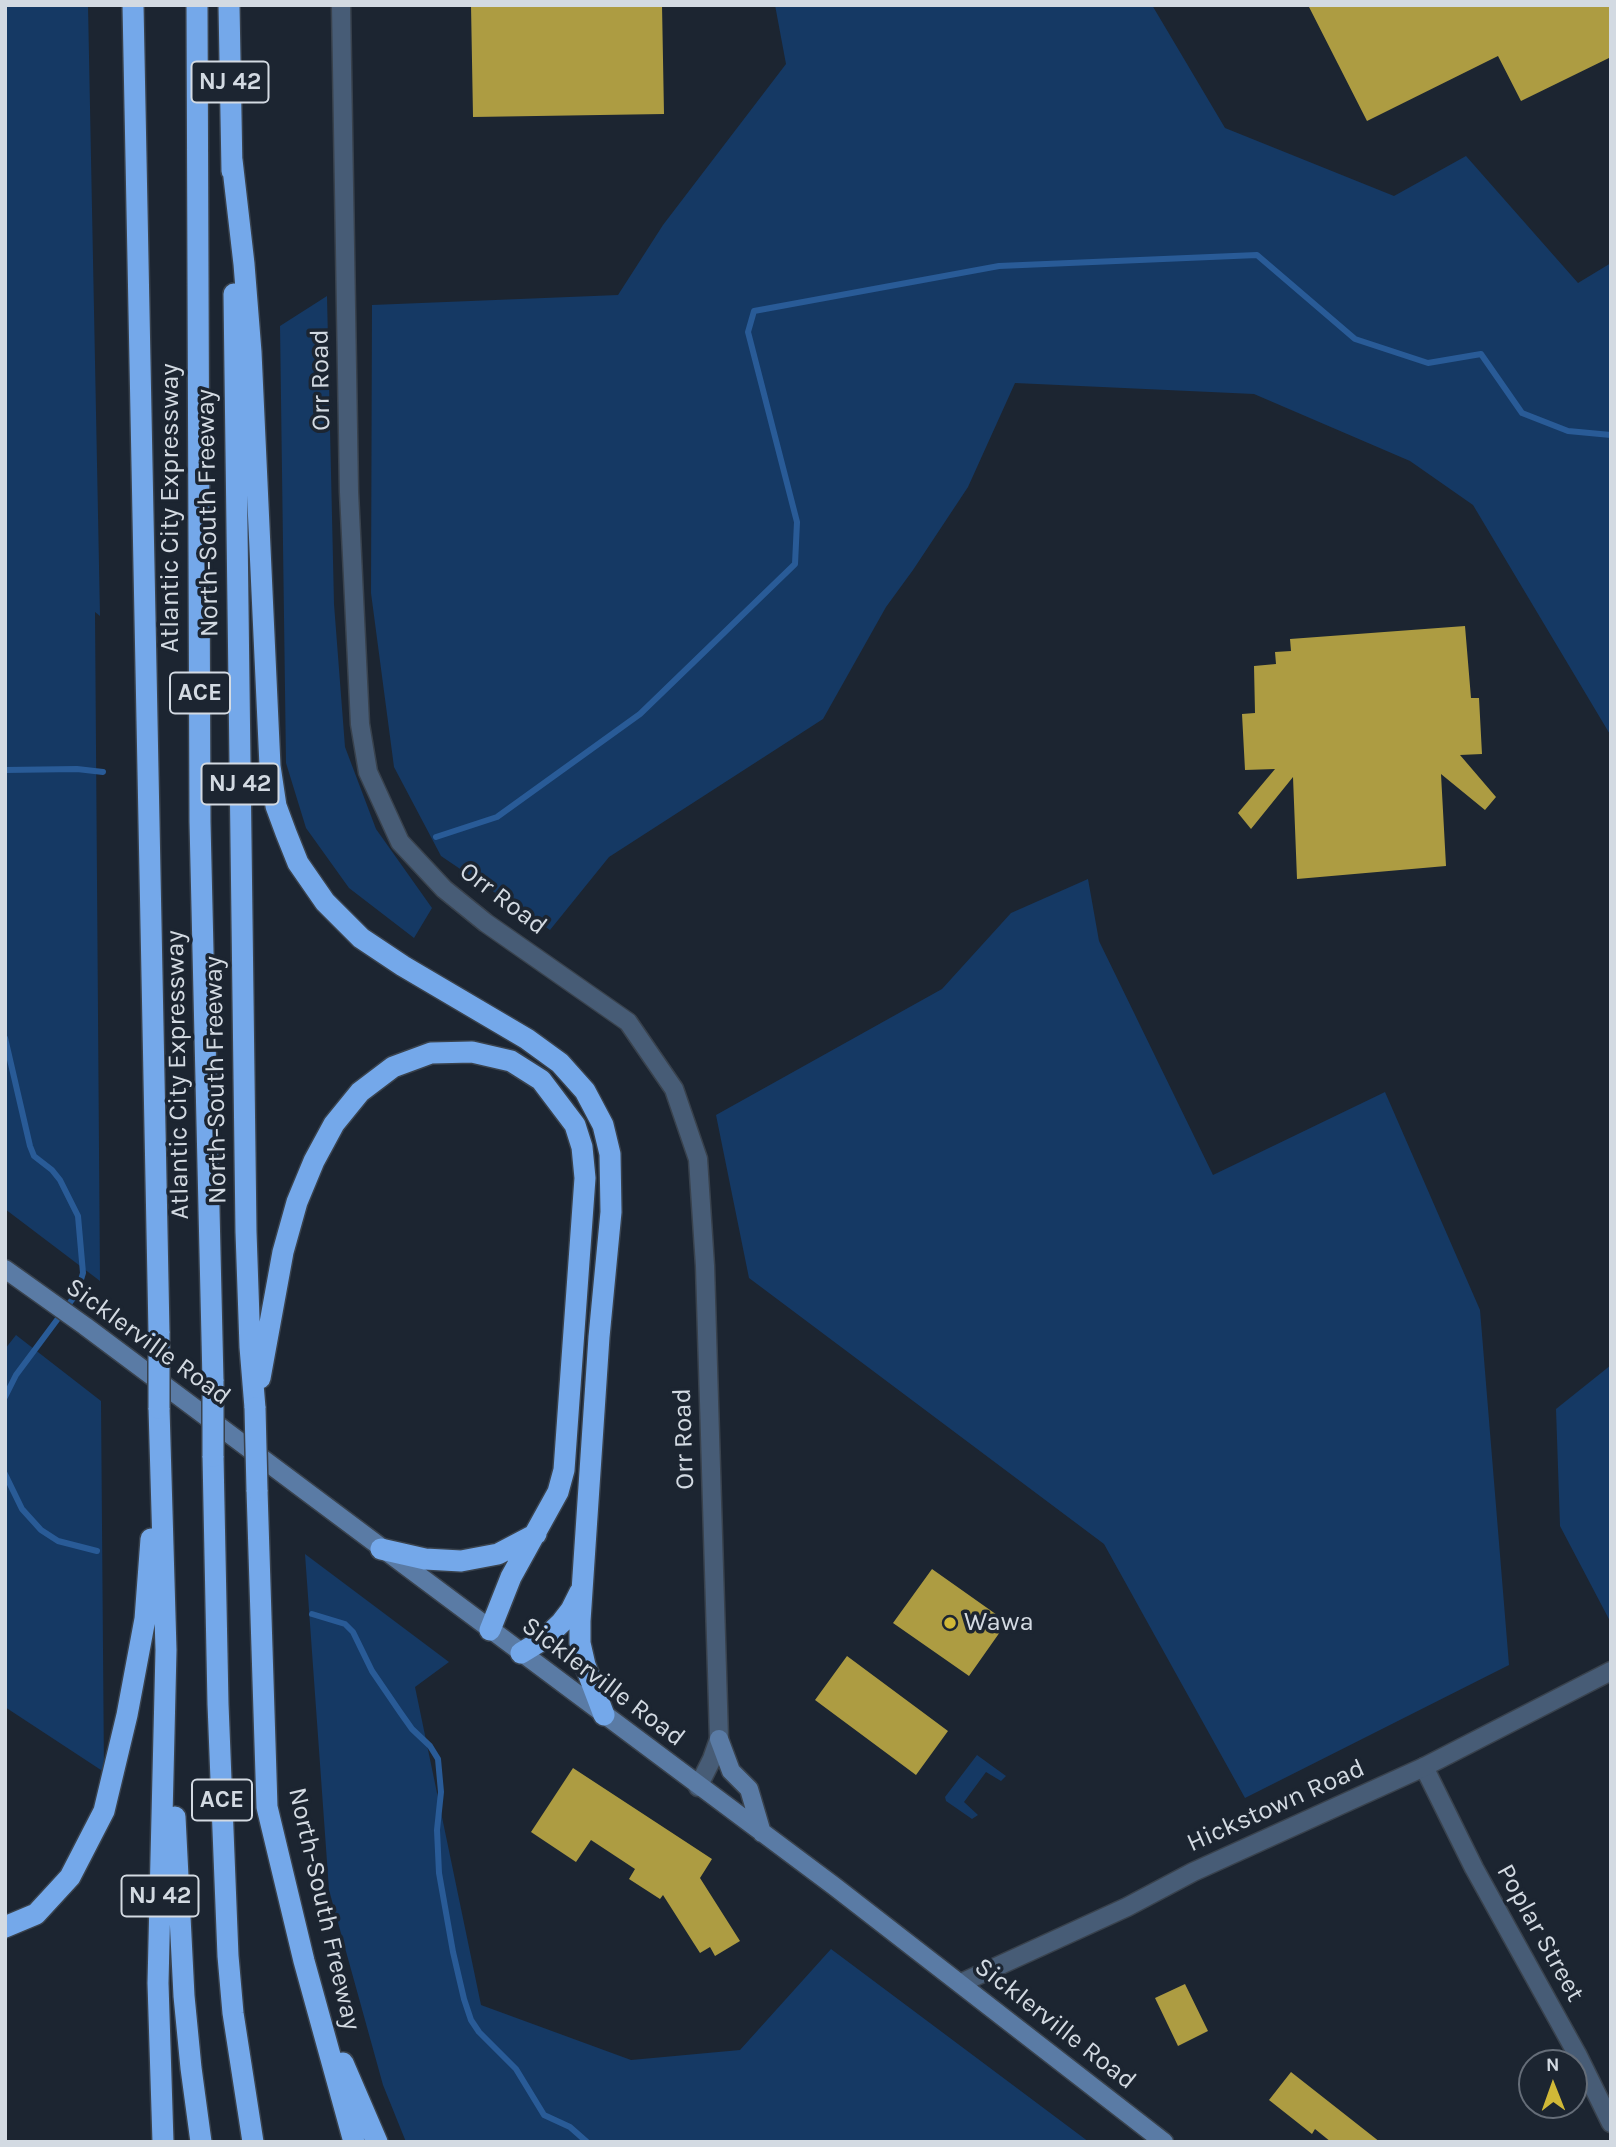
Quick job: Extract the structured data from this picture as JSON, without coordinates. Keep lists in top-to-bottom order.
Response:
{
  "streets": {
    "highway": [
      "NJ 42",
      "Atlantic City Expressway",
      "North-South Freeway",
      "ACE"
    ],
    "main road": ["Sicklerville Road"],
    "street": ["Orr Road", "Hickstown Road", "Poplar Street"]
  },
  "crossings": [
    ["NJ 42", "ACE"],
    ["Orr Road", "Sicklerville Road"],
    ["Sicklerville Road", "Hickstown Road"],
    ["Hickstown Road", "Poplar Street"]
  ],
  "places": ["Wawa"],
  "north": "top"
}
